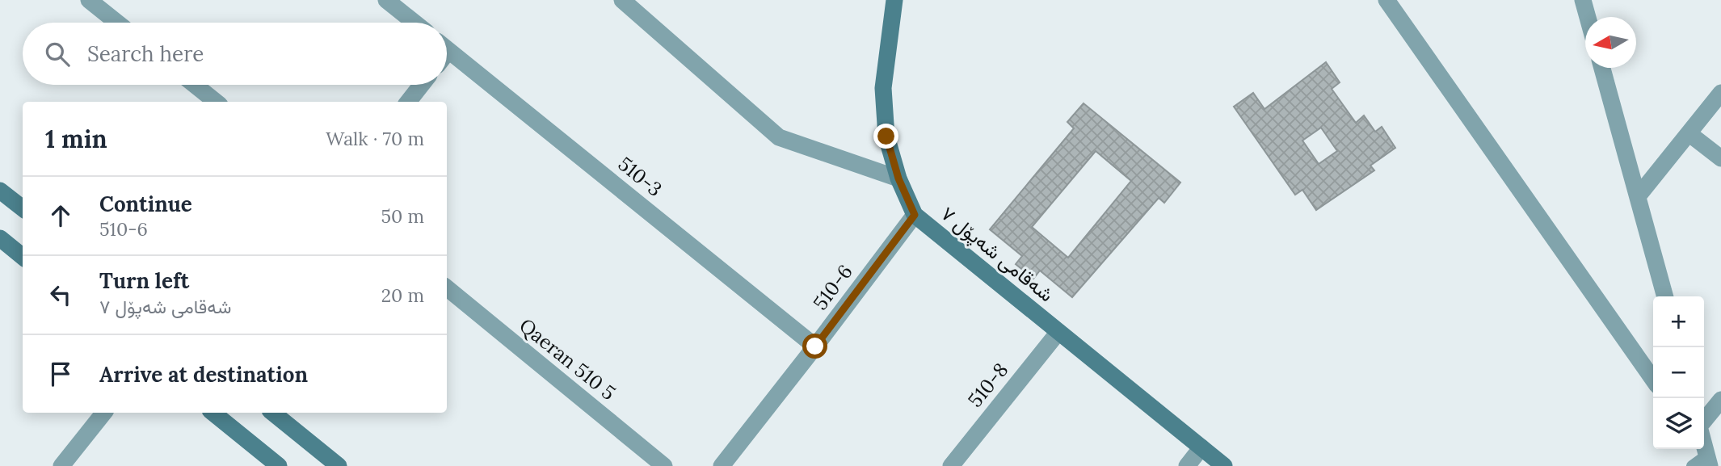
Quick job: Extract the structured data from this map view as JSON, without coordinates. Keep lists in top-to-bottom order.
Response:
{
  "streets": {
    "street": [
      "510-3",
      "شەقامی شەپۆل ٧",
      "510-6",
      "Qaeran 510 5",
      "510-8"
    ]
  },
  "crossings": [
    ["510-3", "510-6"],
    ["شەقامی شەپۆل ٧", "510-6"],
    ["شەقامی شەپۆل ٧", "510-8"]
  ],
  "north": "left",
  "page": {
    "search": "Search here",
    "heading": ["1 min", "Walk · 70 m"],
    "list": [
      ["Continue", "510-6", "50 m"],
      ["Turn left", "شەقامی شەپۆل ٧", "20 m"],
      "Arrive at destination"
    ],
    "map_buttons": ["+", "−"]
  }
}
